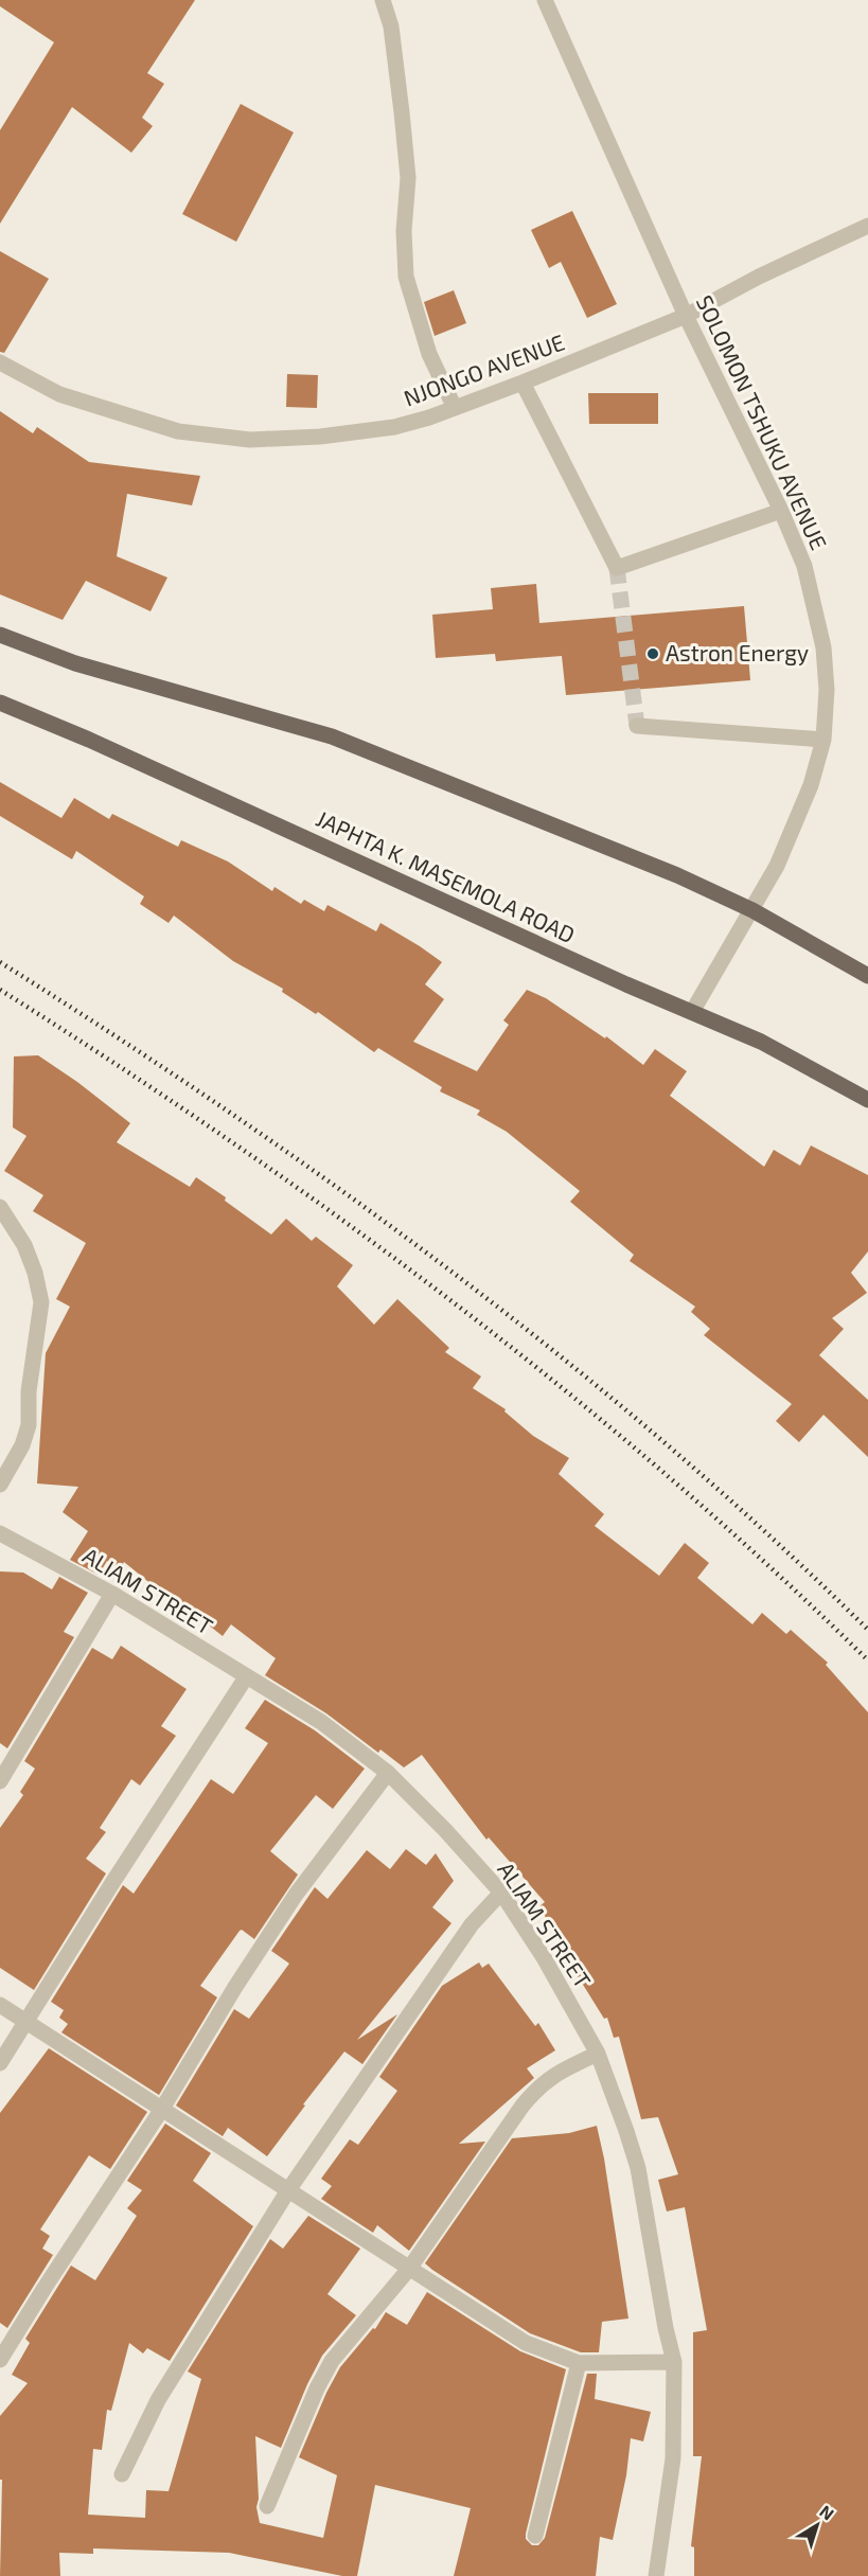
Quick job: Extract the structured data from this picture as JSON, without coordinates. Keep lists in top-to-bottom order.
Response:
{
  "streets": {
    "main road": ["JAPHTA K. MASEMOLA ROAD"],
    "street": ["NJONGO AVENUE", "SOLOMON TSHUKU AVENUE", "ALIAM STREET"]
  },
  "crossings": [
    ["NJONGO AVENUE", "SOLOMON TSHUKU AVENUE"],
    ["SOLOMON TSHUKU AVENUE", "JAPHTA K. MASEMOLA ROAD"]
  ],
  "places": ["Astron Energy"],
  "north": "top right"
}
